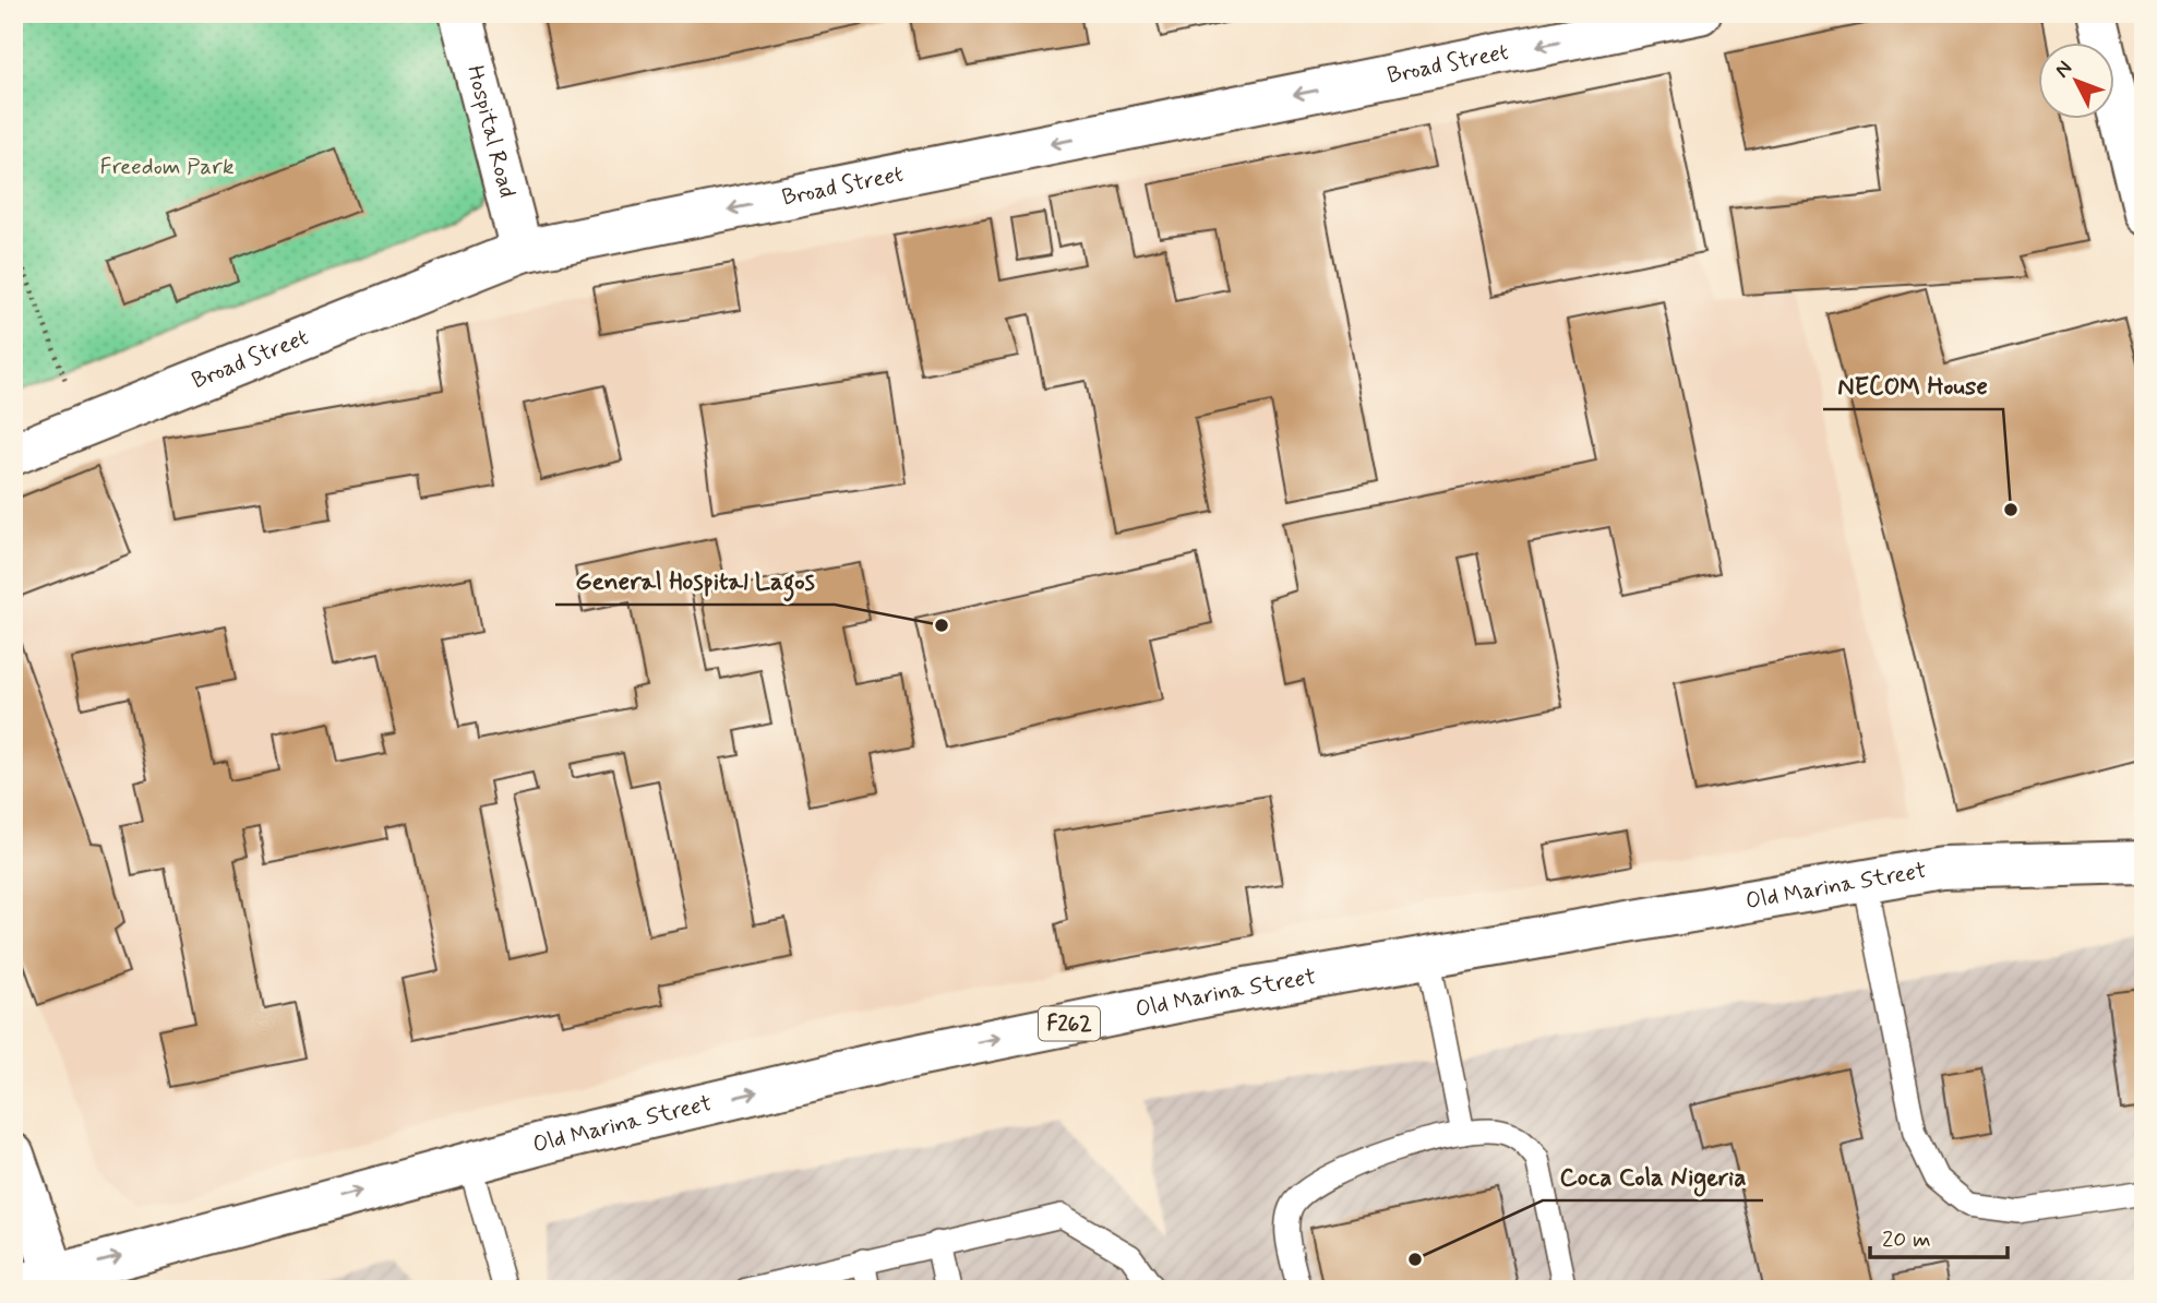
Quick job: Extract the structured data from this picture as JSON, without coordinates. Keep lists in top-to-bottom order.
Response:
{
  "streets": {
    "main road": [
      "Broad Street",
      "Hospital Road",
      "Old Marina Street",
      "F262"
    ]
  },
  "crossings": [
    ["Broad Street", "Hospital Road"]
  ],
  "one_way": ["Broad Street", "Old Marina Street"],
  "parks": ["Freedom Park"],
  "places": ["NECOM House", "General Hospital Lagos", "Coca Cola Nigeria"],
  "scale_bar": "20 m",
  "north": "top left"
}
